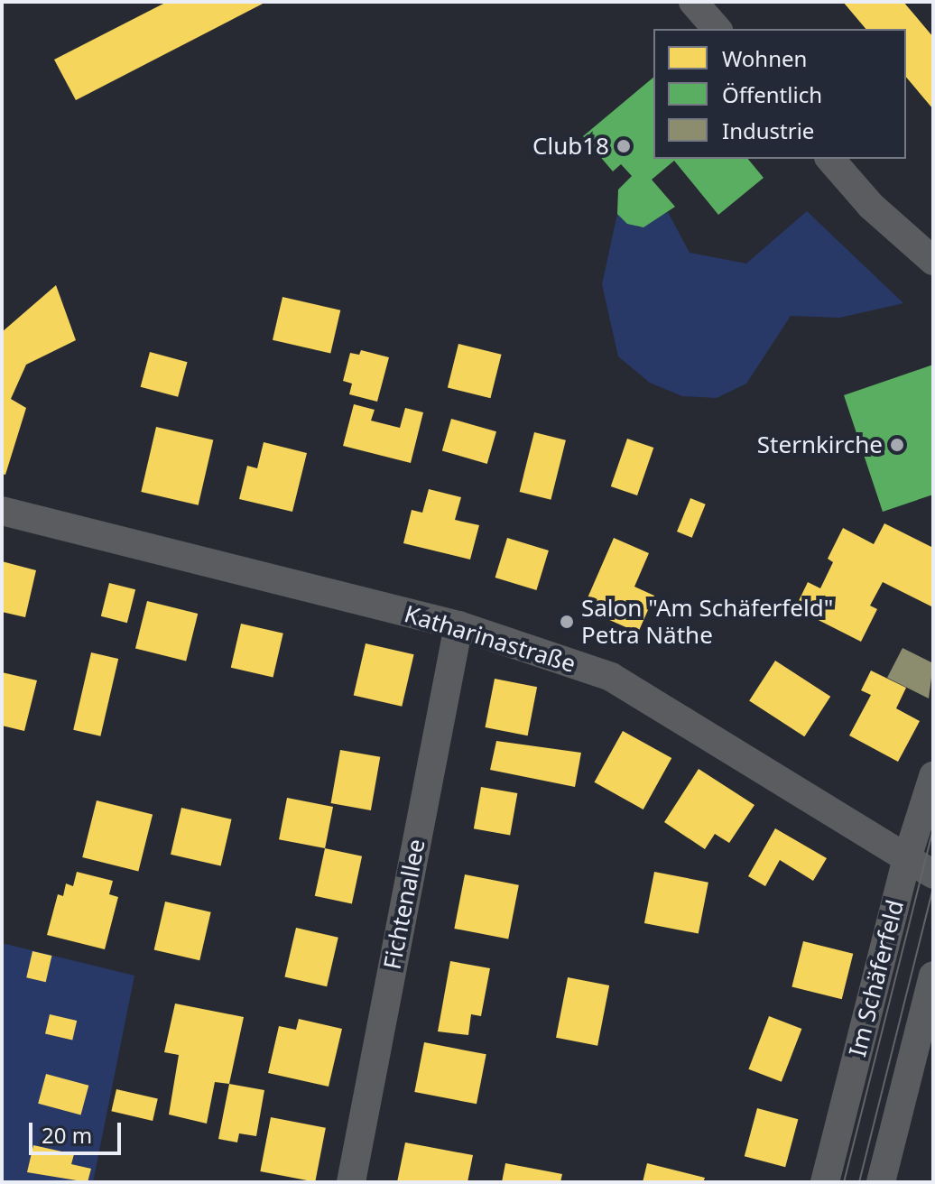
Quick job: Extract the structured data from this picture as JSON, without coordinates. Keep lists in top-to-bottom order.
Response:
{
  "streets": {
    "street": ["Katharinastraße", "Fichtenallee", "Im Schäferfeld"]
  },
  "crossings": [
    ["Katharinastraße", "Fichtenallee"],
    ["Katharinastraße", "Im Schäferfeld"]
  ],
  "places": ["Club18", "Sternkirche", "Salon \"Am Schäferfeld\" Petra Näthe"],
  "legend": ["Wohnen", "Öffentlich", "Industrie"],
  "scale_bar": "20 m"
}
